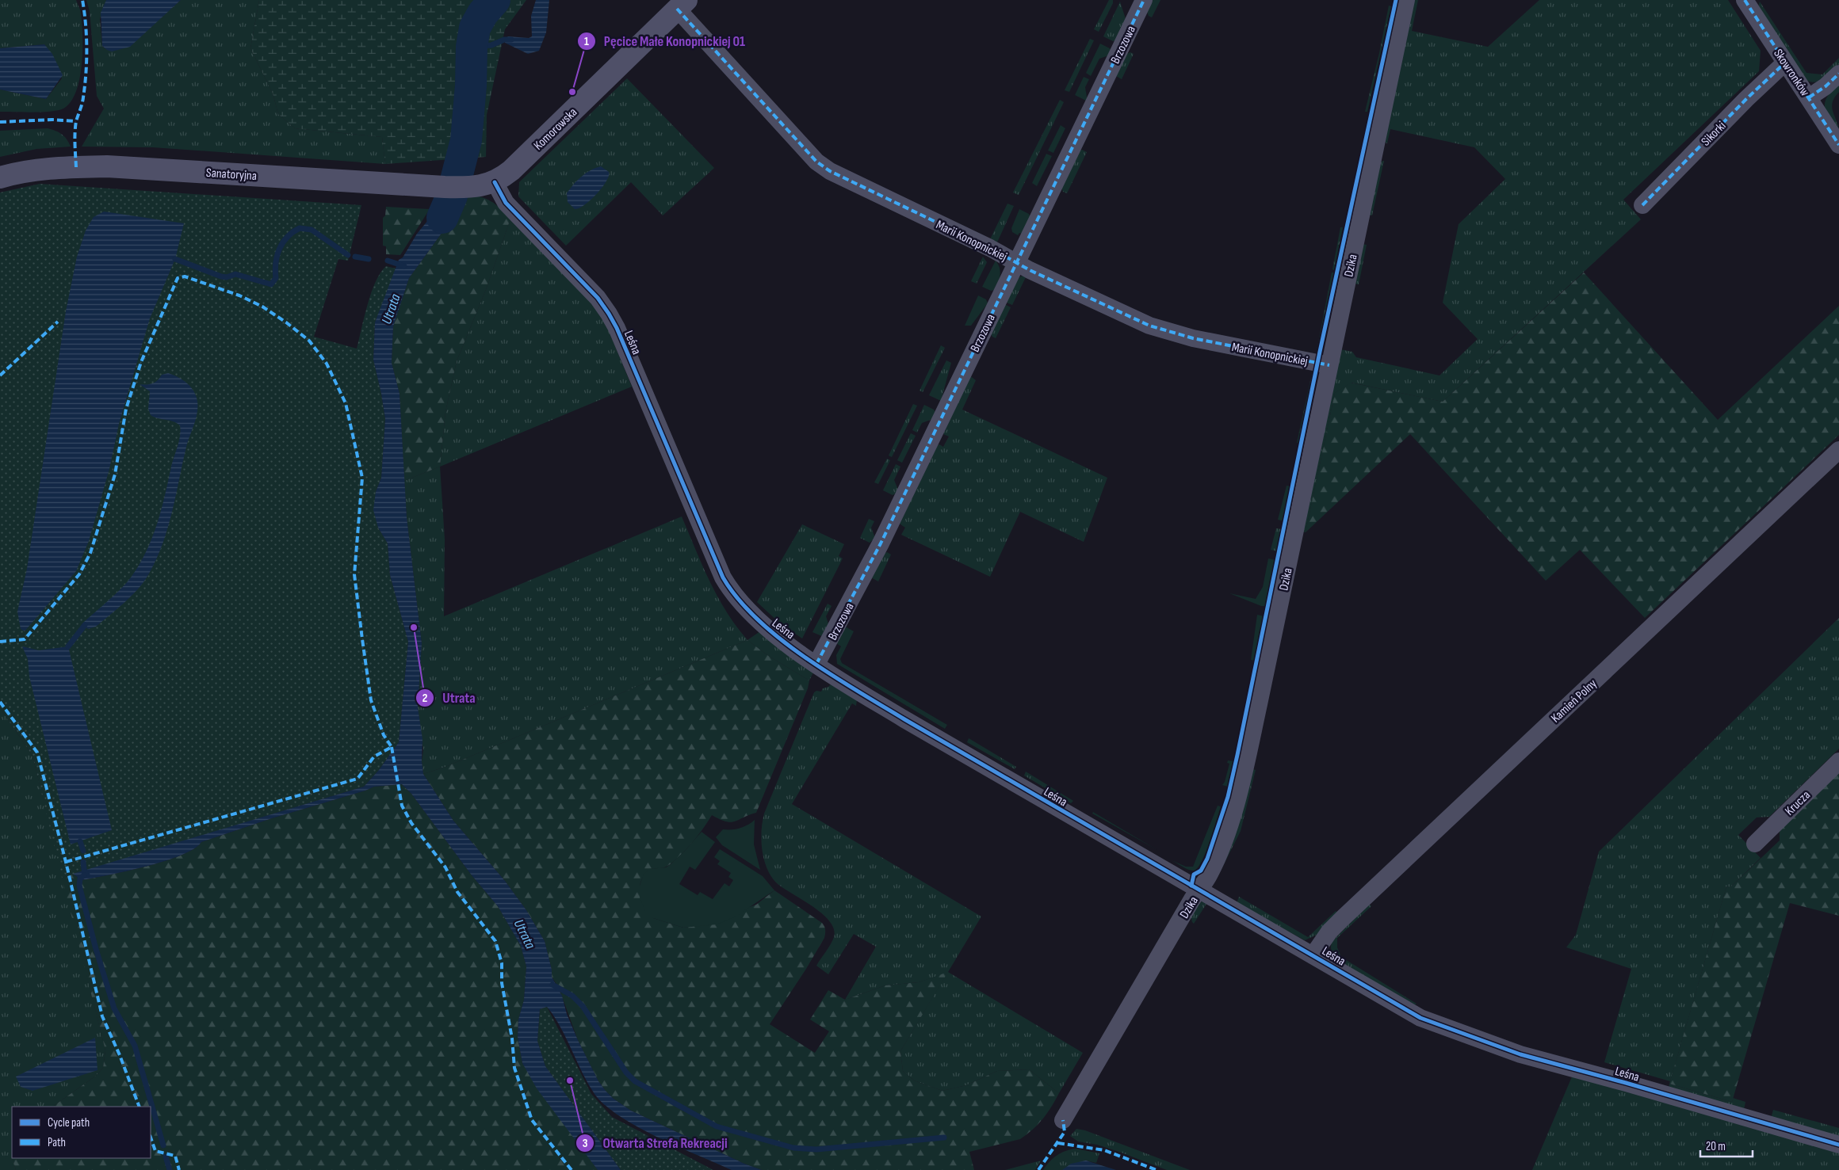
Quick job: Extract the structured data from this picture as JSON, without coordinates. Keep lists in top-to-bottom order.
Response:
{
  "streets": {
    "street": [
      "Brzozowa",
      "Skowronków",
      "Komorowska",
      "Sikorki",
      "Sanatoryjna",
      "Marii Konopnickiej",
      "Dzika",
      "Leśna",
      "Kamień Polny",
      "Krucza"
    ]
  },
  "crossings": [
    ["Brzozowa", "Marii Konopnickiej"],
    ["Brzozowa", "Leśna"],
    ["Skowronków", "Sikorki"],
    ["Komorowska", "Sanatoryjna"],
    ["Komorowska", "Marii Konopnickiej"],
    ["Komorowska", "Leśna"],
    ["Marii Konopnickiej", "Dzika"],
    ["Dzika", "Leśna"],
    ["Leśna", "Kamień Polny"]
  ],
  "water": ["Utrata"],
  "places": ["Pęcice Małe Konopnickiej 01", "Utrata", "Otwarta Strefa Rekreacji"],
  "legend": ["Cycle path", "Path"],
  "scale_bar": "20 m"
}
